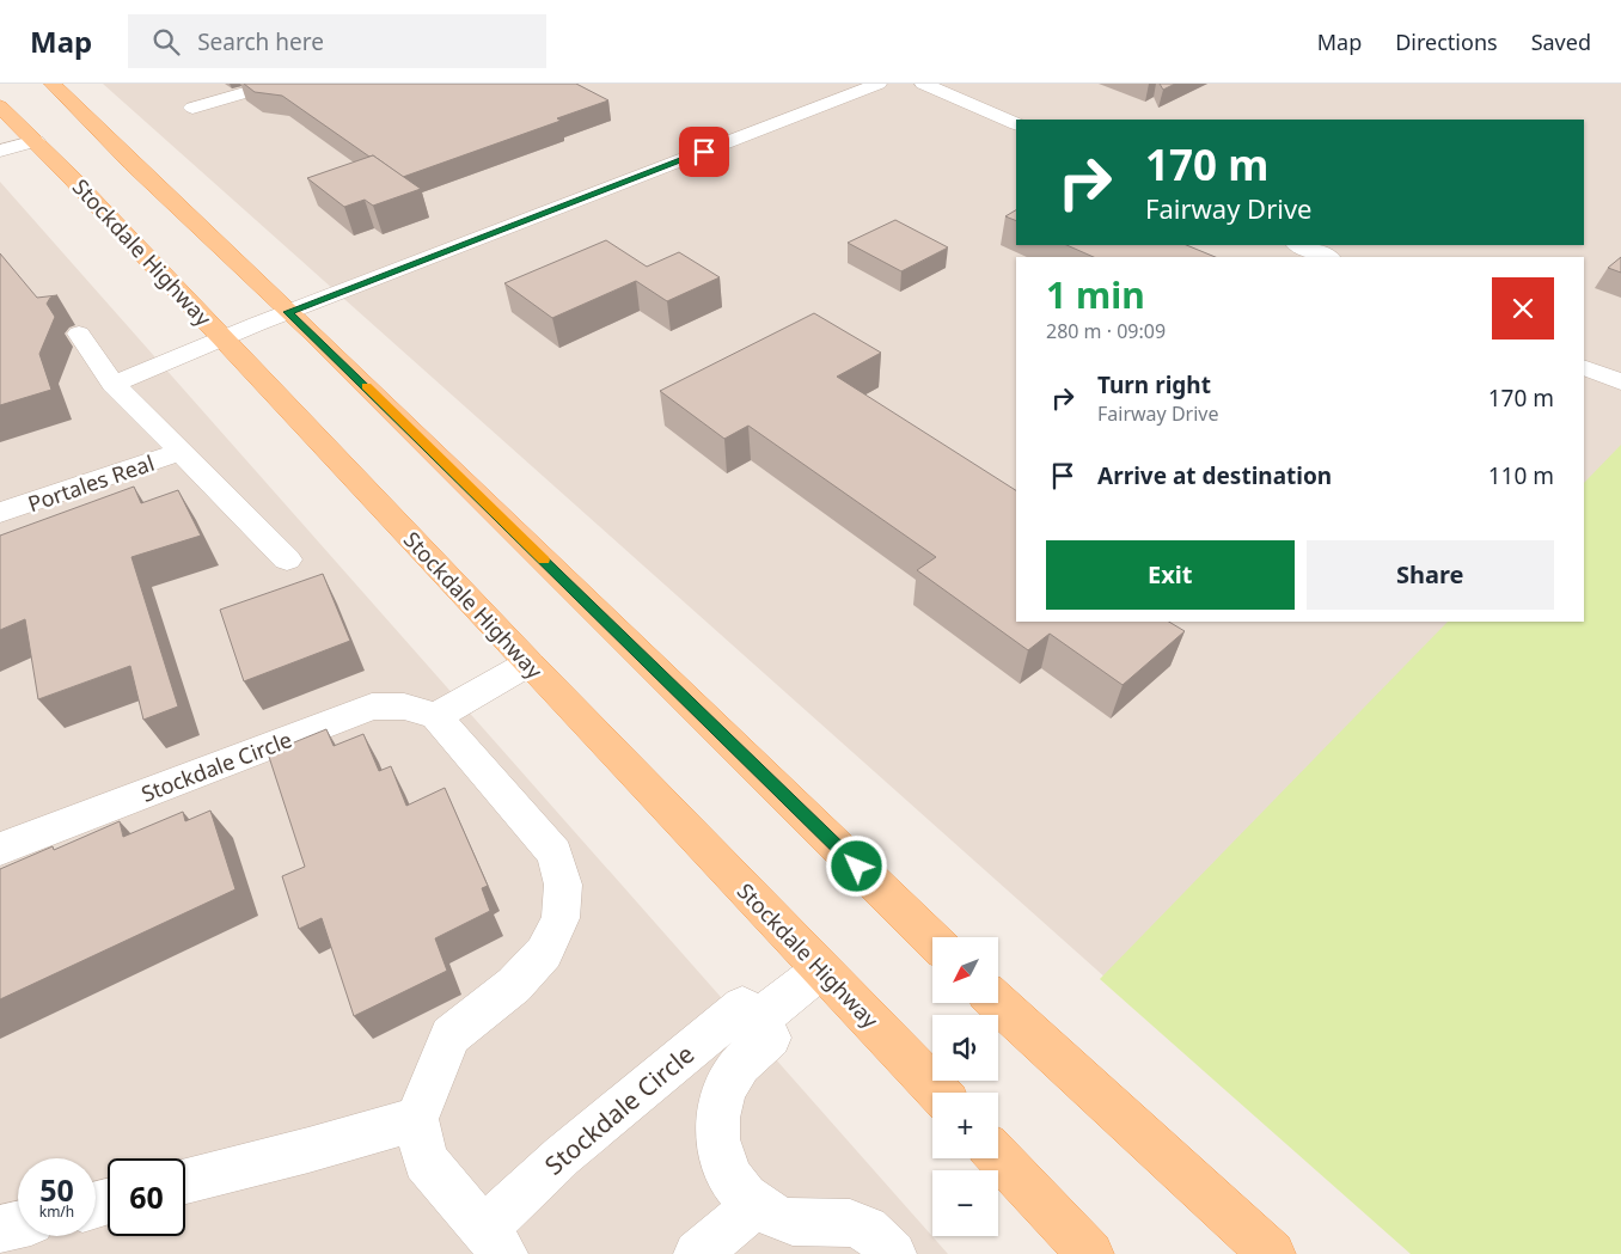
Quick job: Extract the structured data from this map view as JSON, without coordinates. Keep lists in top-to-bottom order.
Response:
{
  "streets": {
    "main road": ["Stockdale Highway"],
    "street": ["Portales Real", "Stockdale Circle"]
  },
  "north": "bottom left",
  "page": {
    "header": "Map",
    "search": "Search here",
    "nav": ["Map", "Directions", "Saved"],
    "turn": ["170 m", "Fairway Drive"],
    "heading": ["1 min", "280 m · 09:09"],
    "list": [
      {
        "name": "Turn right",
        "note": "Fairway Drive",
        "value": "170 m"
      },
      {
        "name": "Arrive at destination",
        "value": "110 m"
      }
    ],
    "buttons": ["Exit", "Share"],
    "map_buttons": ["+", "−"],
    "speed": "50 km/h",
    "limit": "60"
  }
}
